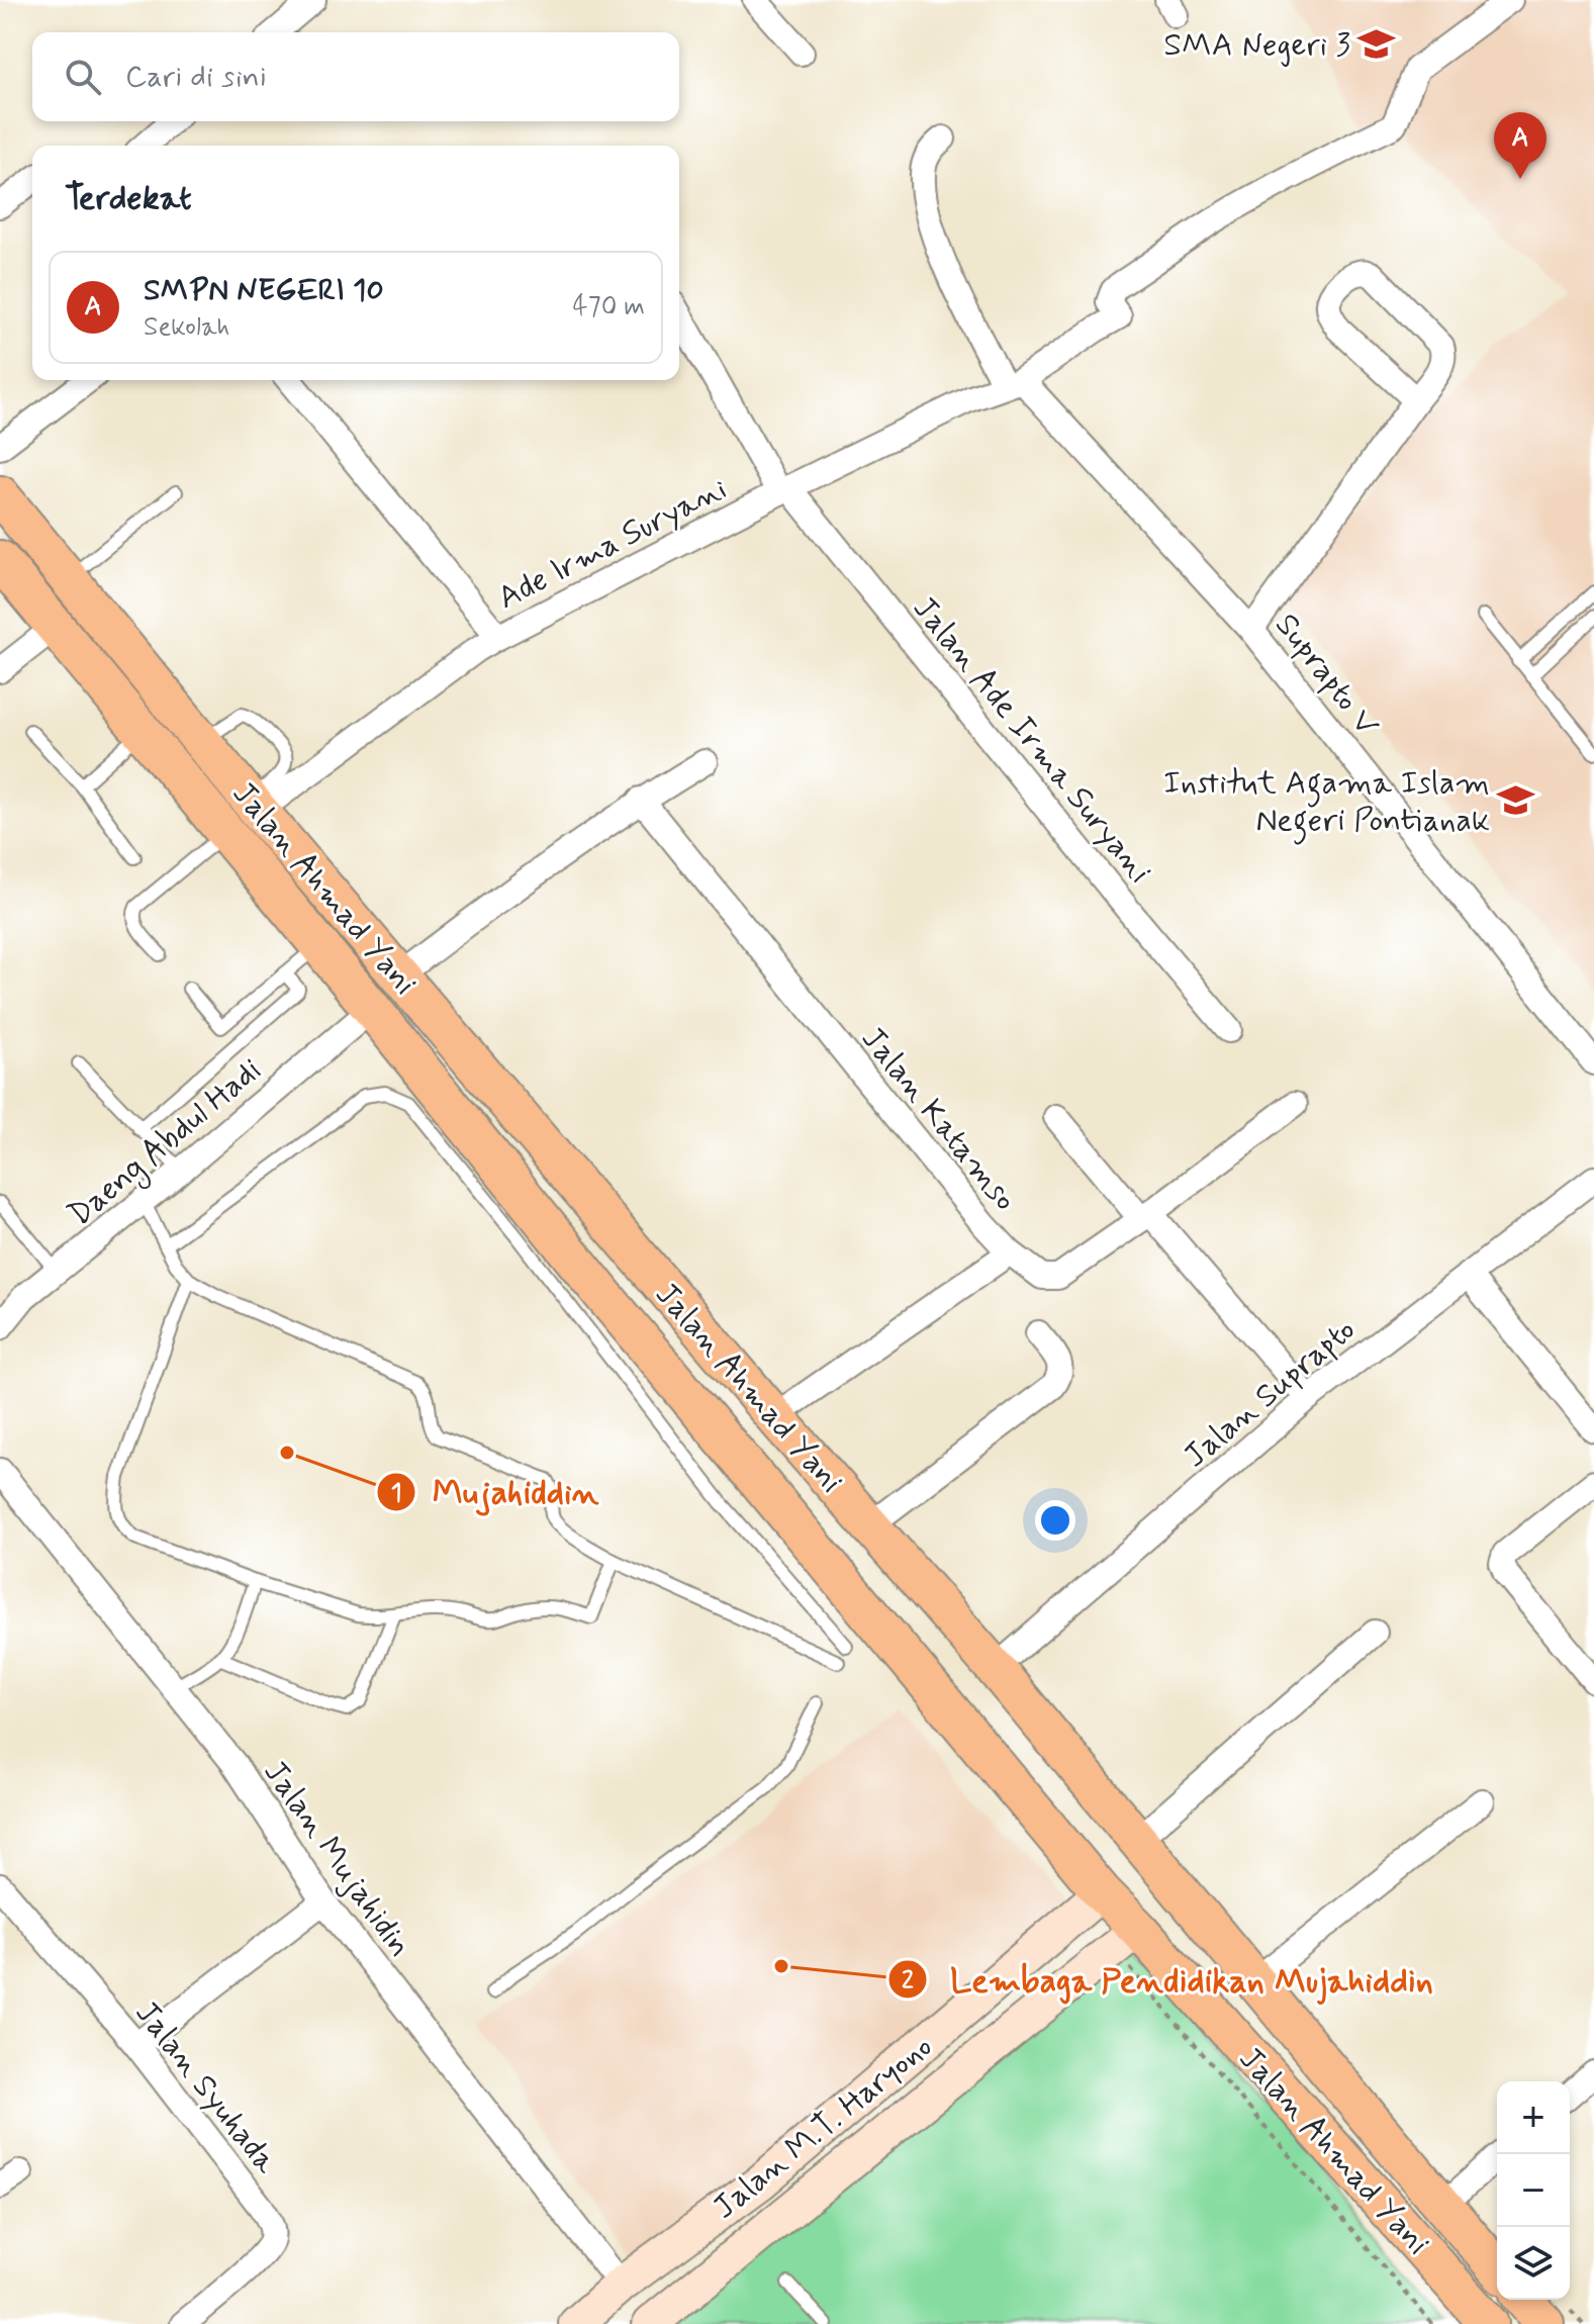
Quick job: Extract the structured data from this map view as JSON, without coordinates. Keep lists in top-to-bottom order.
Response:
{
  "streets": {
    "main road": ["Jalan Ahmad Yani"],
    "street": [
      "Ade Irma Suryani",
      "Suprapto V",
      "Jalan Ade Irma Suryani",
      "Jalan Katamso",
      "Daeng Abdul Hadi",
      "Jalan Suprapto",
      "Jalan Mujahidin",
      "Jalan Syuhada",
      "Jalan M.T. Haryono"
    ]
  },
  "crossings": [
    ["Ade Irma Suryani", "Suprapto V"],
    ["Ade Irma Suryani", "Jalan Ade Irma Suryani"],
    ["Ade Irma Suryani", "Jalan Ahmad Yani"],
    ["Jalan Ahmad Yani", "Jalan Katamso"],
    ["Jalan Ahmad Yani", "Daeng Abdul Hadi"],
    ["Jalan Ahmad Yani", "Jalan Suprapto"],
    ["Jalan Ahmad Yani", "Jalan M.T. Haryono"],
    ["Jalan Mujahidin", "Jalan M.T. Haryono"]
  ],
  "places": {
    "school or university": ["SMA Negeri 3", "Institut Agama Islam Negeri Pontianak"],
    "other": ["Mujahiddin", "Lembaga Pendidikan Mujahiddin"]
  },
  "page": {
    "search": "Cari di sini",
    "pins": "A",
    "heading": "Terdekat",
    "list": [
      {
        "mark": "A",
        "name": "SMPN NEGERI 10",
        "note": "Sekolah",
        "value": "470 m"
      }
    ],
    "map_buttons": ["+", "−"]
  }
}
